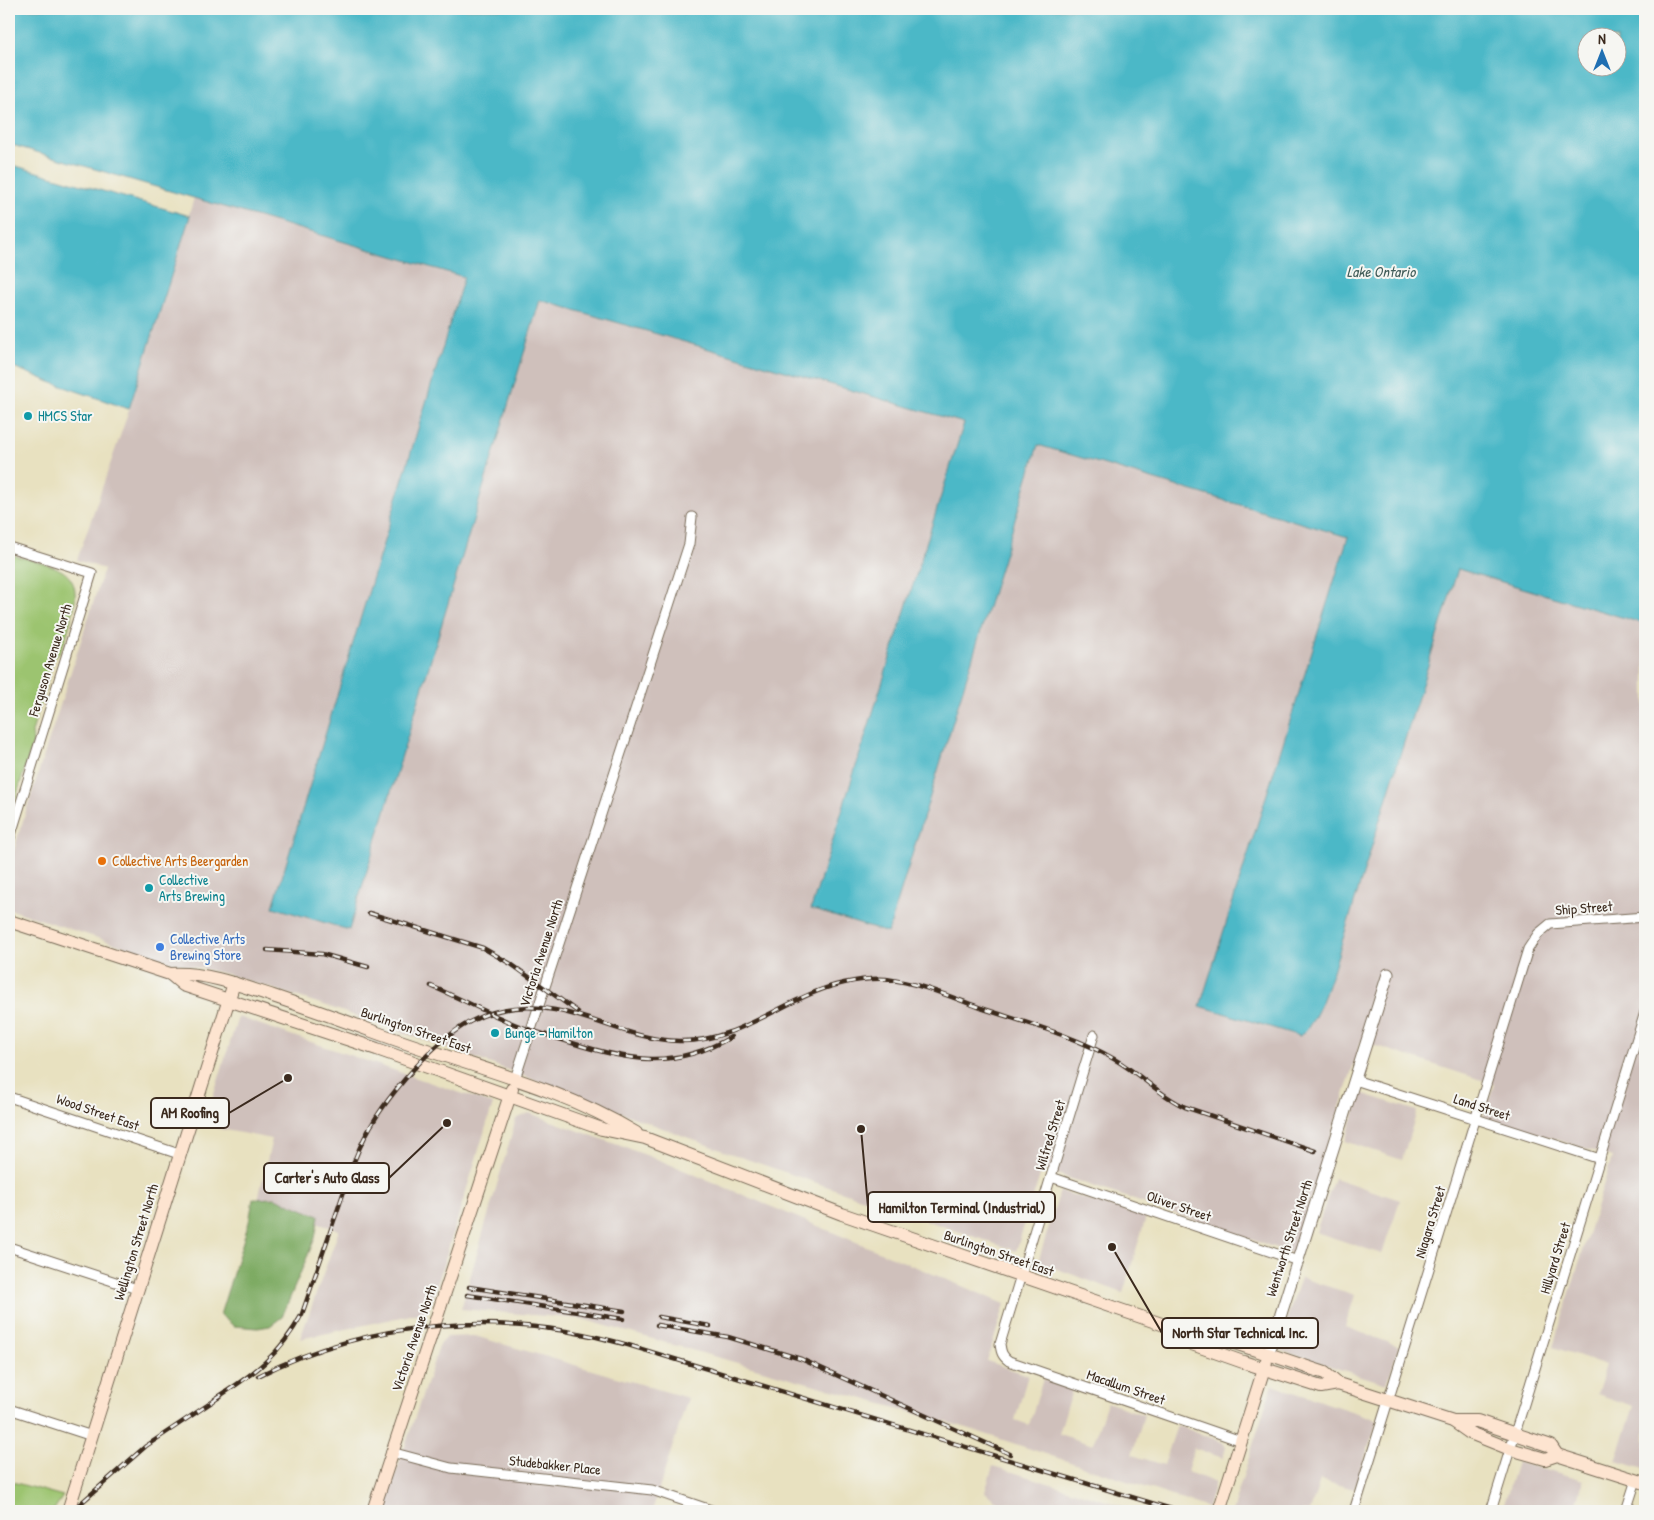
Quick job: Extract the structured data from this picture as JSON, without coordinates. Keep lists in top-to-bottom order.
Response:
{
  "streets": {
    "main road": [
      "Victoria Avenue North",
      "Burlington Street East",
      "Wentworth Street North",
      "Wellington Street North"
    ],
    "street": [
      "Ferguson Avenue North",
      "Ship Street",
      "Land Street",
      "Wood Street East",
      "Wilfred Street",
      "Oliver Street",
      "Niagara Street",
      "Hillyard Street",
      "Macallum Street",
      "Studebakker Place"
    ]
  },
  "crossings": [
    ["Ship Street", "Niagara Street"],
    ["Victoria Avenue North", "Burlington Street East"],
    ["Victoria Avenue North", "Studebakker Place"],
    ["Burlington Street East", "Wilfred Street"],
    ["Burlington Street East", "Niagara Street"],
    ["Burlington Street East", "Wentworth Street North"],
    ["Burlington Street East", "Wellington Street North"],
    ["Burlington Street East", "Hillyard Street"],
    ["Land Street", "Niagara Street"],
    ["Land Street", "Wentworth Street North"],
    ["Land Street", "Hillyard Street"],
    ["Wood Street East", "Wellington Street North"],
    ["Wilfred Street", "Oliver Street"],
    ["Wilfred Street", "Macallum Street"],
    ["Oliver Street", "Wentworth Street North"],
    ["Wentworth Street North", "Macallum Street"]
  ],
  "water": ["Lake Ontario"],
  "places": [
    "HMCS Star",
    "Collective Arts Beergarden",
    "Collective Arts Brewing",
    "Collective Arts Brewing Store",
    "Bunge - Hamilton",
    "AM Roofing",
    "Carter's Auto Glass",
    "Hamilton Terminal (Industrial)",
    "North Star Technical Inc."
  ],
  "north": "top"
}
